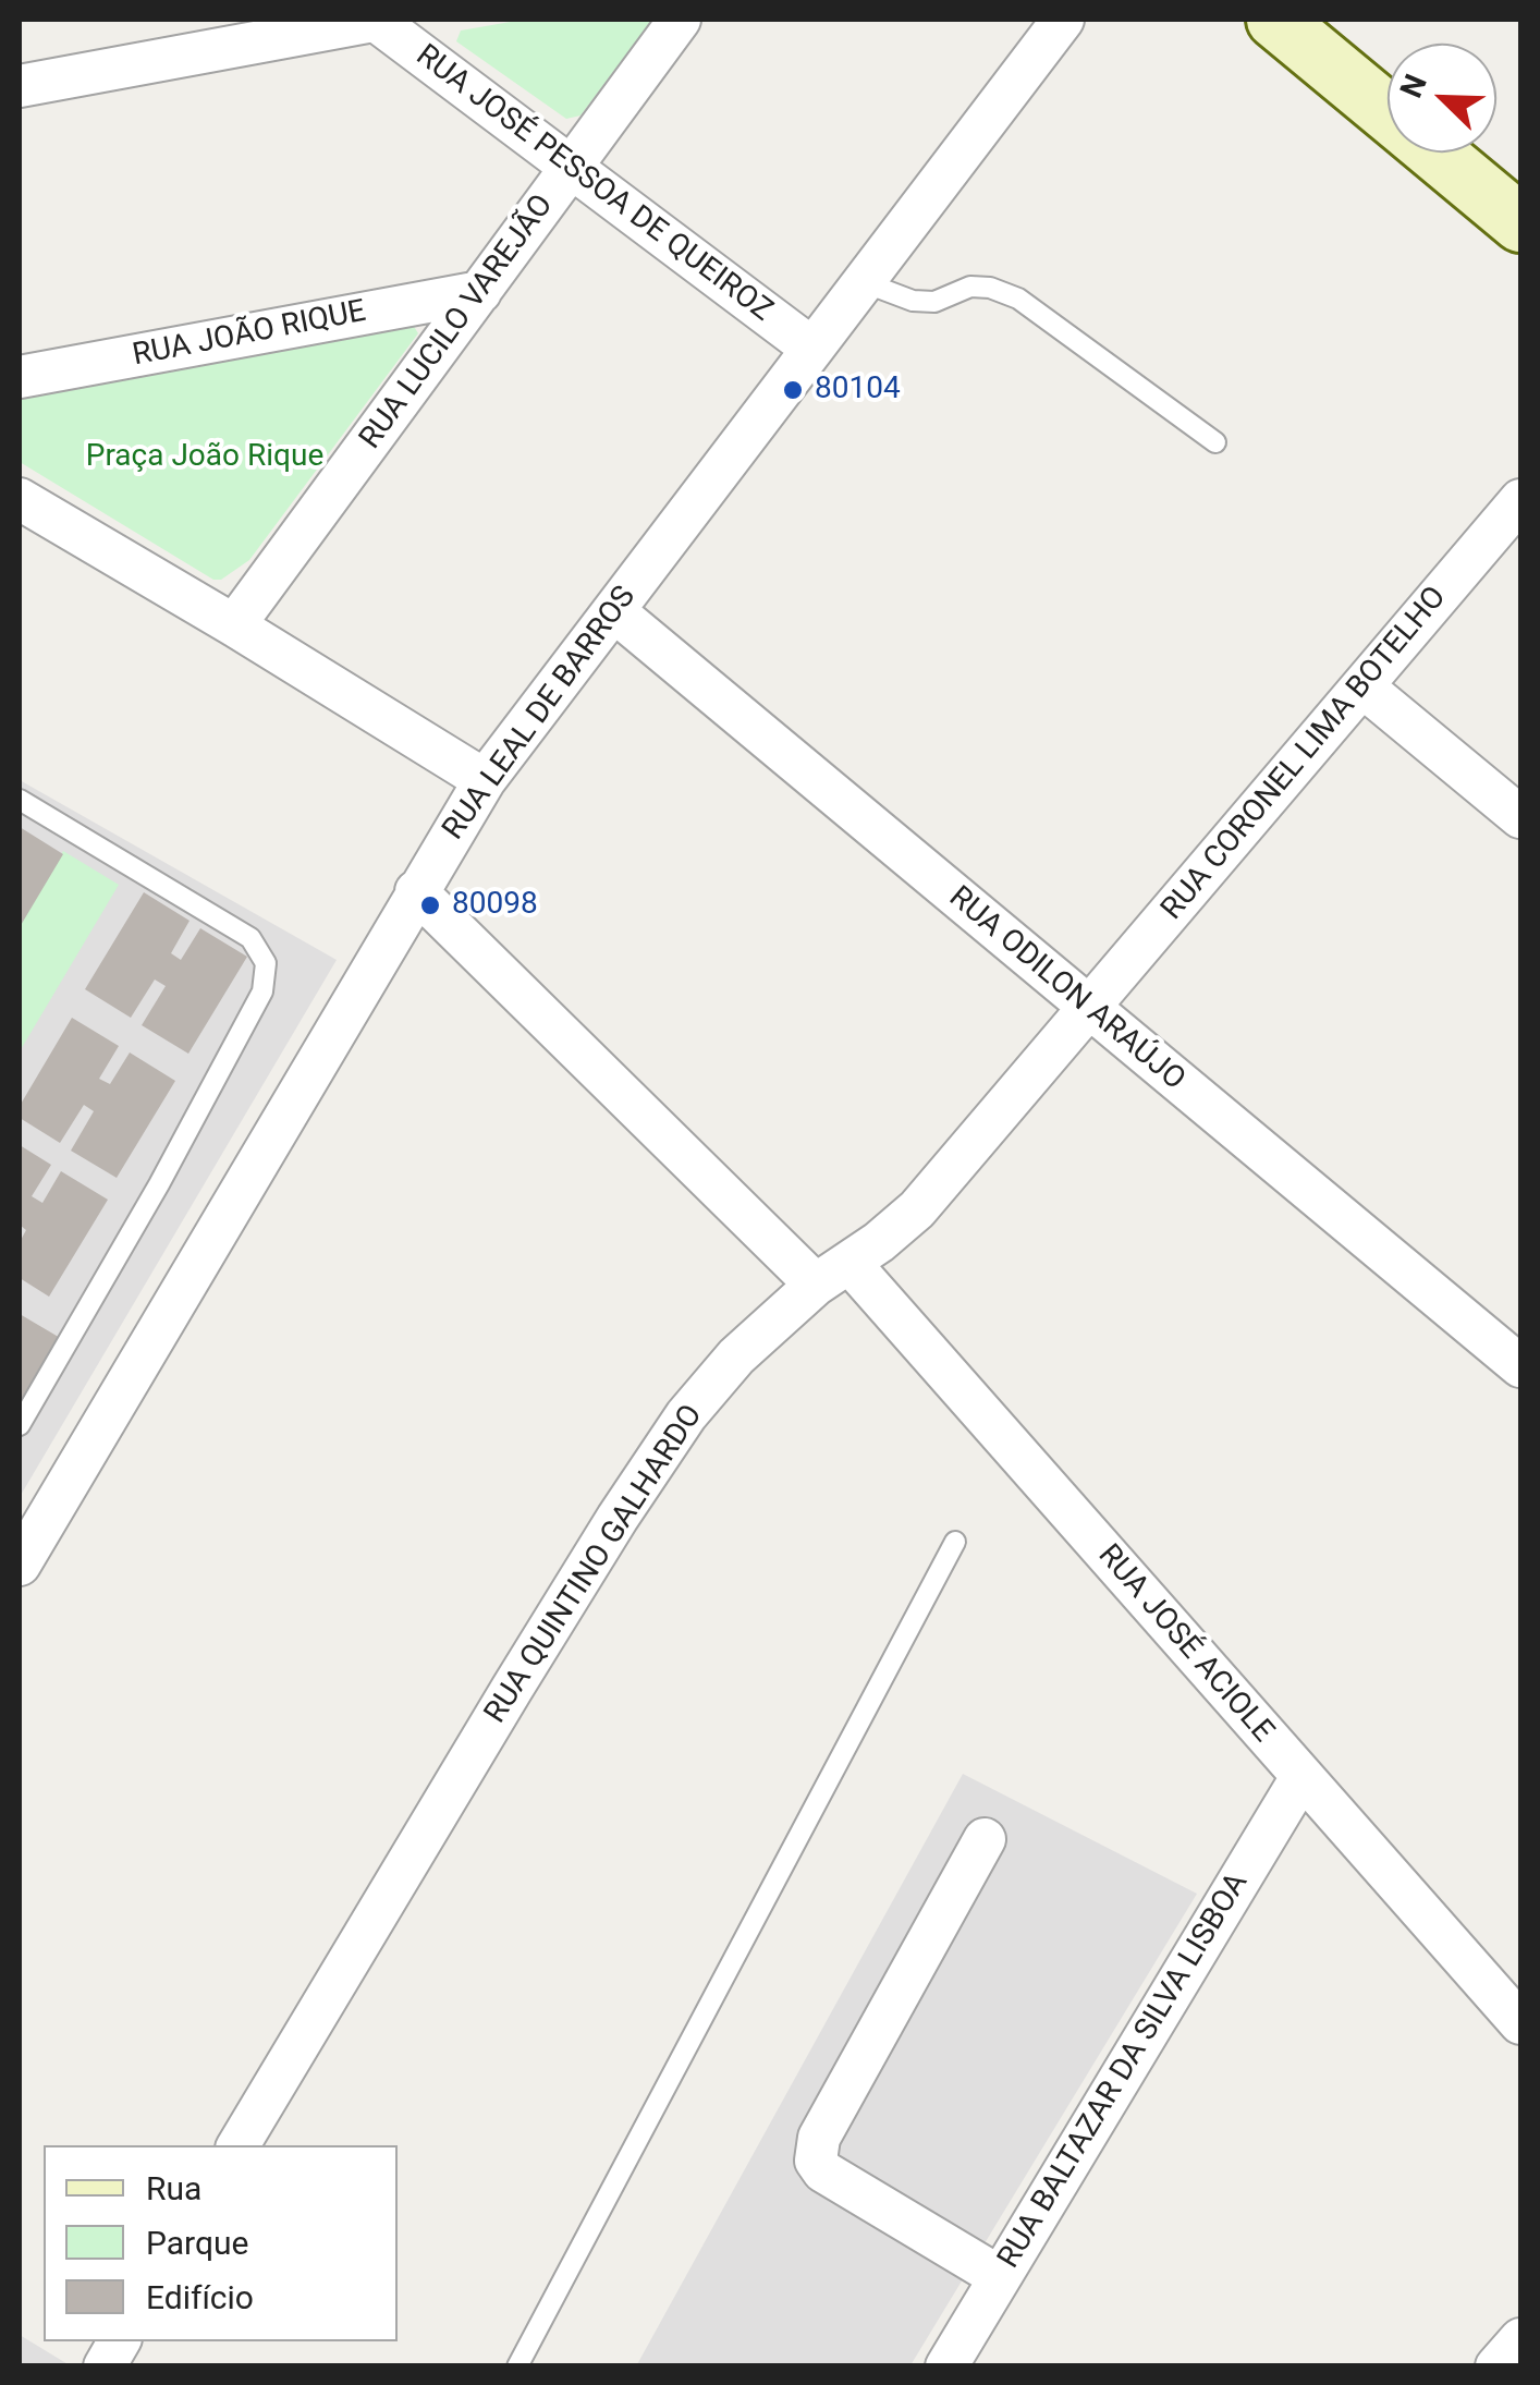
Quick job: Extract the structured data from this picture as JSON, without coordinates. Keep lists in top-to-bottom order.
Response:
{
  "streets": {
    "street": [
      "RUA JOSÉ PESSOA DE QUEIROZ",
      "RUA LUCILO VAREJÃO",
      "RUA JOÃO RIQUE",
      "RUA LEAL DE BARROS",
      "RUA CORONEL LIMA BOTELHO",
      "RUA ODILON ARAÚJO",
      "RUA QUINTINO GALHARDO",
      "RUA JOSÉ ACIOLE",
      "RUA BALTAZAR DA SILVA LISBOA"
    ]
  },
  "crossings": [
    ["RUA JOSÉ PESSOA DE QUEIROZ", "RUA LUCILO VAREJÃO"],
    ["RUA JOSÉ PESSOA DE QUEIROZ", "RUA LEAL DE BARROS"],
    ["RUA LUCILO VAREJÃO", "RUA JOÃO RIQUE"],
    ["RUA LEAL DE BARROS", "RUA ODILON ARAÚJO"],
    ["RUA LEAL DE BARROS", "RUA JOSÉ ACIOLE"],
    ["RUA CORONEL LIMA BOTELHO", "RUA ODILON ARAÚJO"],
    ["RUA CORONEL LIMA BOTELHO", "RUA QUINTINO GALHARDO"],
    ["RUA ODILON ARAÚJO", "RUA QUINTINO GALHARDO"],
    ["RUA QUINTINO GALHARDO", "RUA JOSÉ ACIOLE"],
    ["RUA JOSÉ ACIOLE", "RUA BALTAZAR DA SILVA LISBOA"]
  ],
  "parks": ["Praça João Rique"],
  "places": ["80104", "80098"],
  "legend": ["Rua", "Parque", "Edifício"],
  "north": "top left"
}
